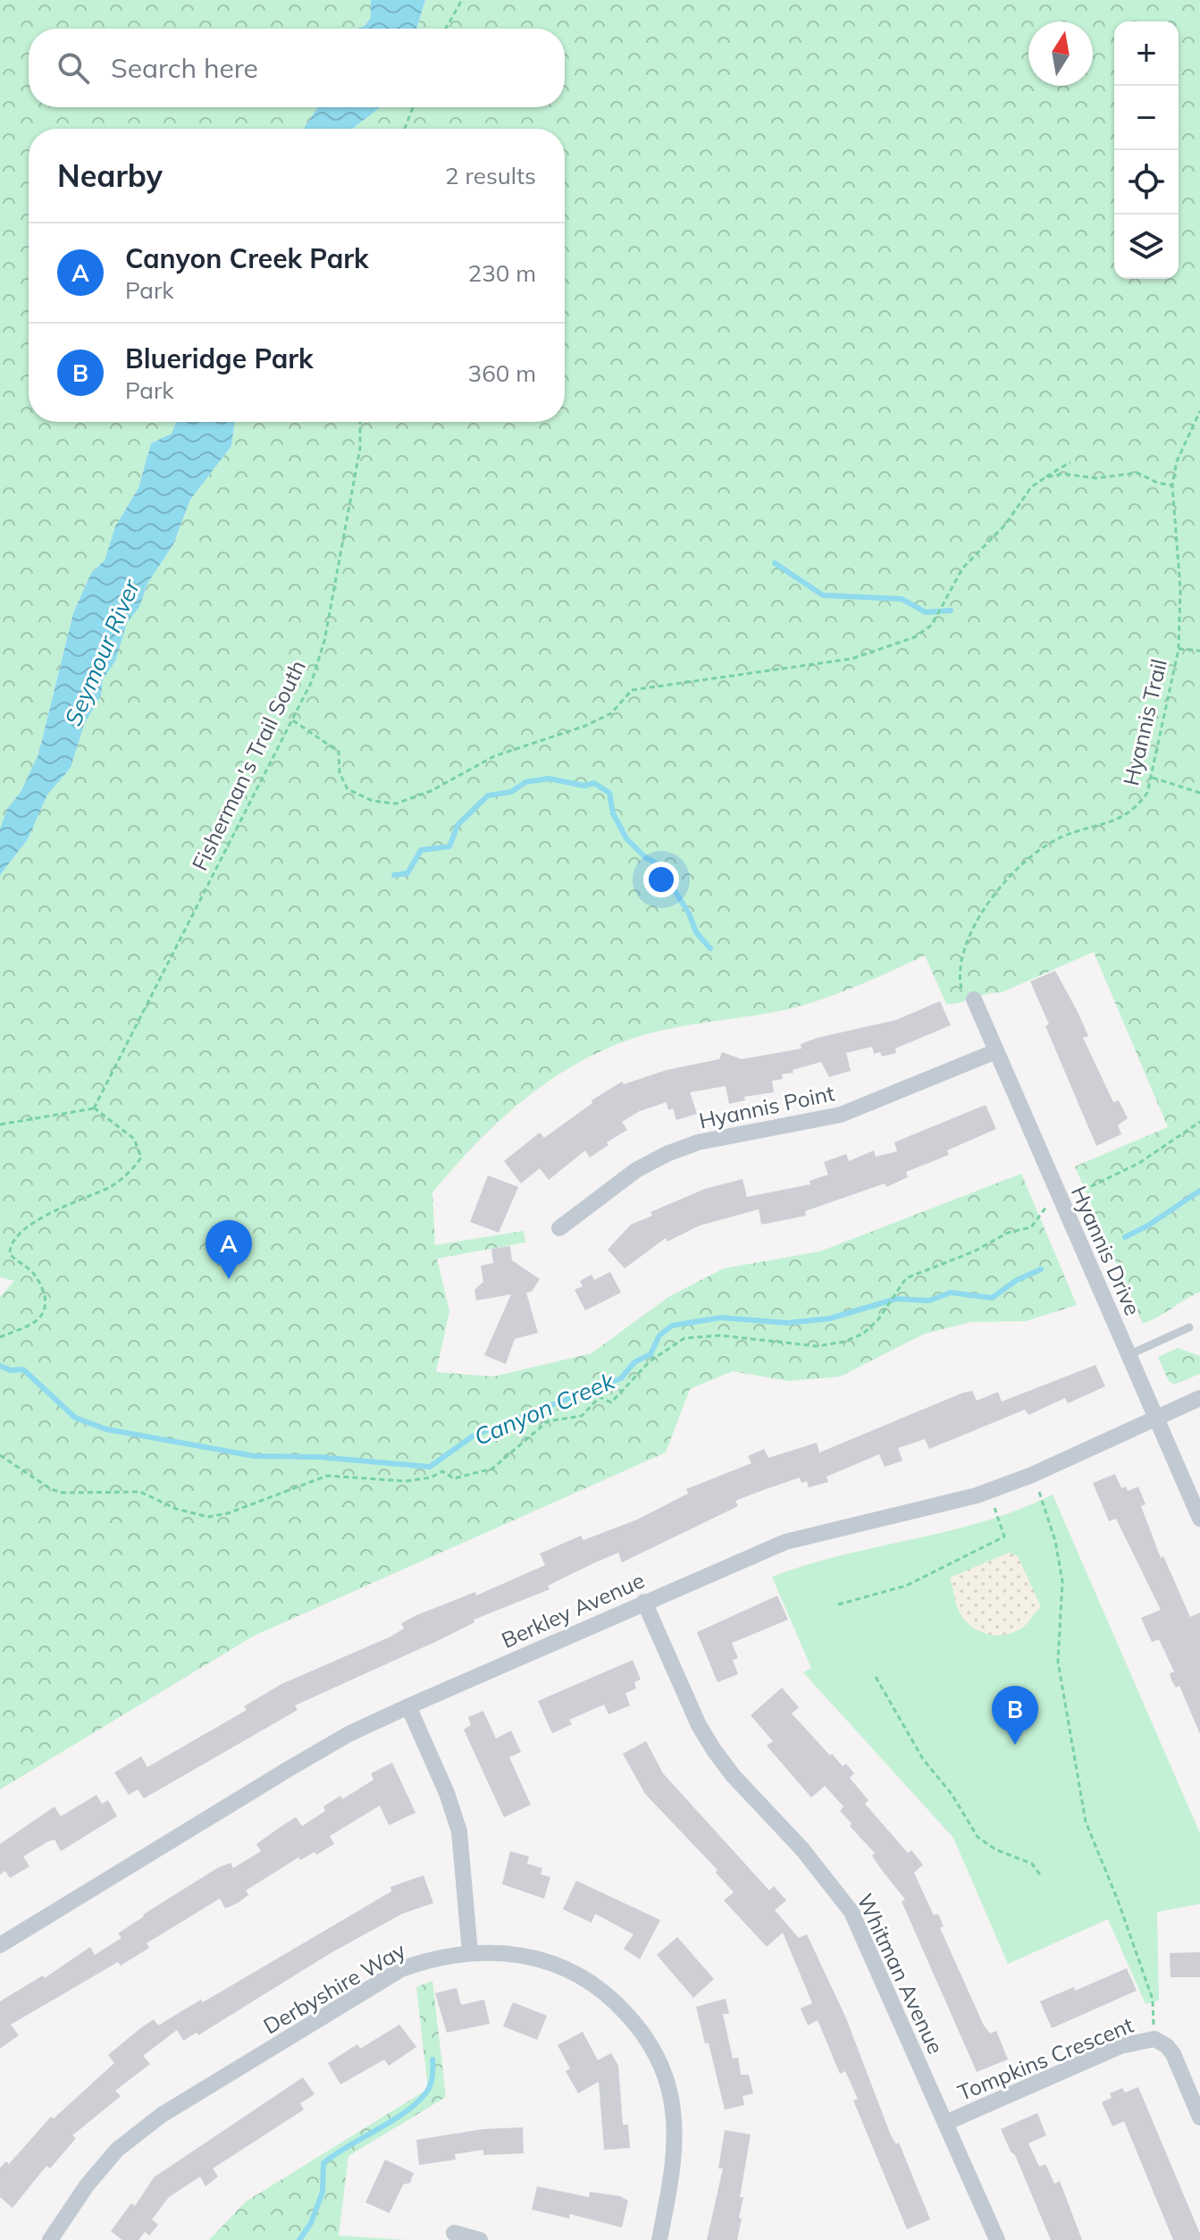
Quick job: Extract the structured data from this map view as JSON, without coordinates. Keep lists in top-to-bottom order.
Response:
{
  "streets": {
    "street": [
      "Hyannis Point",
      "Hyannis Drive",
      "Berkley Avenue",
      "Whitman Avenue",
      "Derbyshire Way",
      "Tompkins Crescent"
    ],
    "path": ["Hyannis Trail", "Fisherman's Trail South"]
  },
  "crossings": [
    ["Hyannis Trail", "Hyannis Drive"],
    ["Hyannis Point", "Hyannis Drive"],
    ["Hyannis Drive", "Berkley Avenue"],
    ["Berkley Avenue", "Whitman Avenue"],
    ["Whitman Avenue", "Tompkins Crescent"]
  ],
  "water": ["Seymour River", "Canyon Creek"],
  "north": "top",
  "page": {
    "map_buttons": ["+", "−"],
    "search": "Search here",
    "heading": ["Nearby", "2 results"],
    "list": [
      {
        "mark": "A",
        "name": "Canyon Creek Park",
        "note": "Park",
        "value": "230 m"
      },
      {
        "mark": "B",
        "name": "Blueridge Park",
        "note": "Park",
        "value": "360 m"
      }
    ],
    "pins": ["A", "B"]
  }
}
